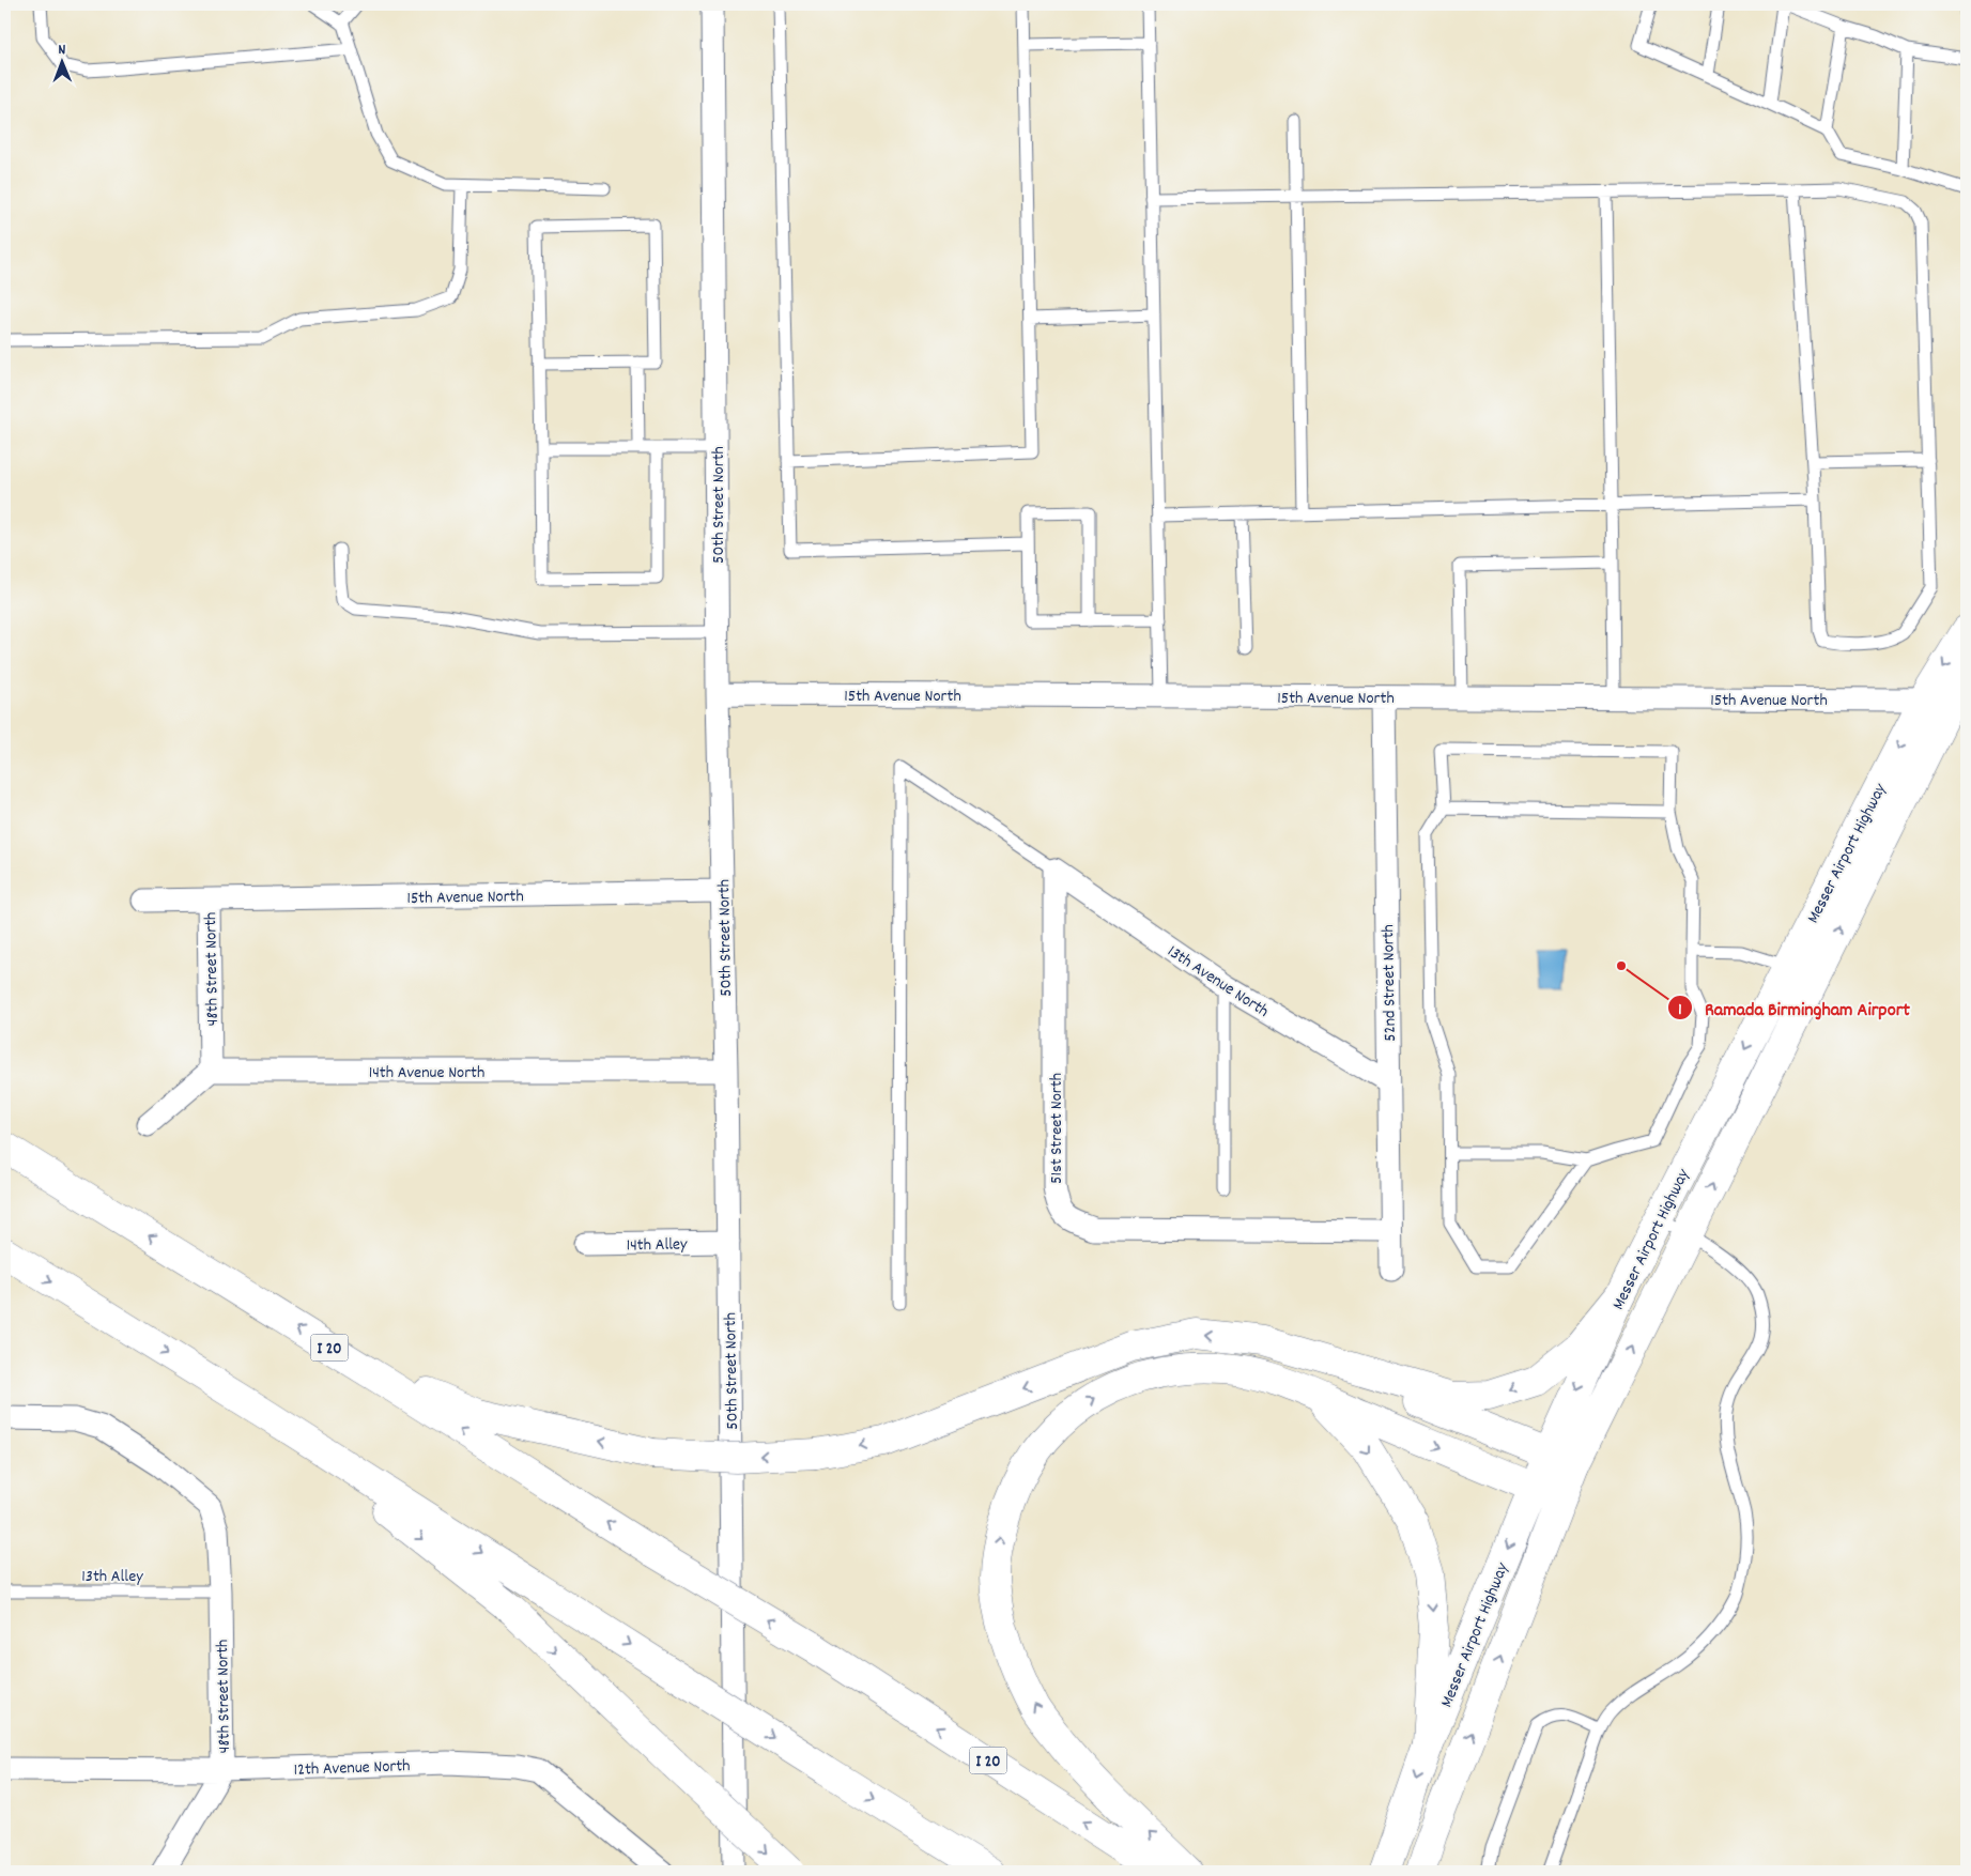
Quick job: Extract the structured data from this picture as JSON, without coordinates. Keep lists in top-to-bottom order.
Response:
{
  "streets": {
    "main road": ["Messer Airport Highway", "I 20"],
    "street": [
      "50th Street North",
      "15th Avenue North",
      "48th Street North",
      "13th Avenue North",
      "52nd Street North",
      "14th Avenue North",
      "51st Street North",
      "14th Alley",
      "12th Avenue North"
    ],
    "lane": ["13th Alley"]
  },
  "crossings": [
    ["50th Street North", "15th Avenue North"],
    ["50th Street North", "14th Avenue North"],
    ["50th Street North", "14th Alley"],
    ["15th Avenue North", "Messer Airport Highway"],
    ["15th Avenue North", "48th Street North"],
    ["15th Avenue North", "52nd Street North"],
    ["48th Street North", "14th Avenue North"],
    ["48th Street North", "13th Alley"],
    ["48th Street North", "12th Avenue North"],
    ["13th Avenue North", "52nd Street North"],
    ["13th Avenue North", "51st Street North"],
    ["52nd Street North", "51st Street North"]
  ],
  "places": ["Ramada Birmingham Airport"],
  "north": "top"
}
